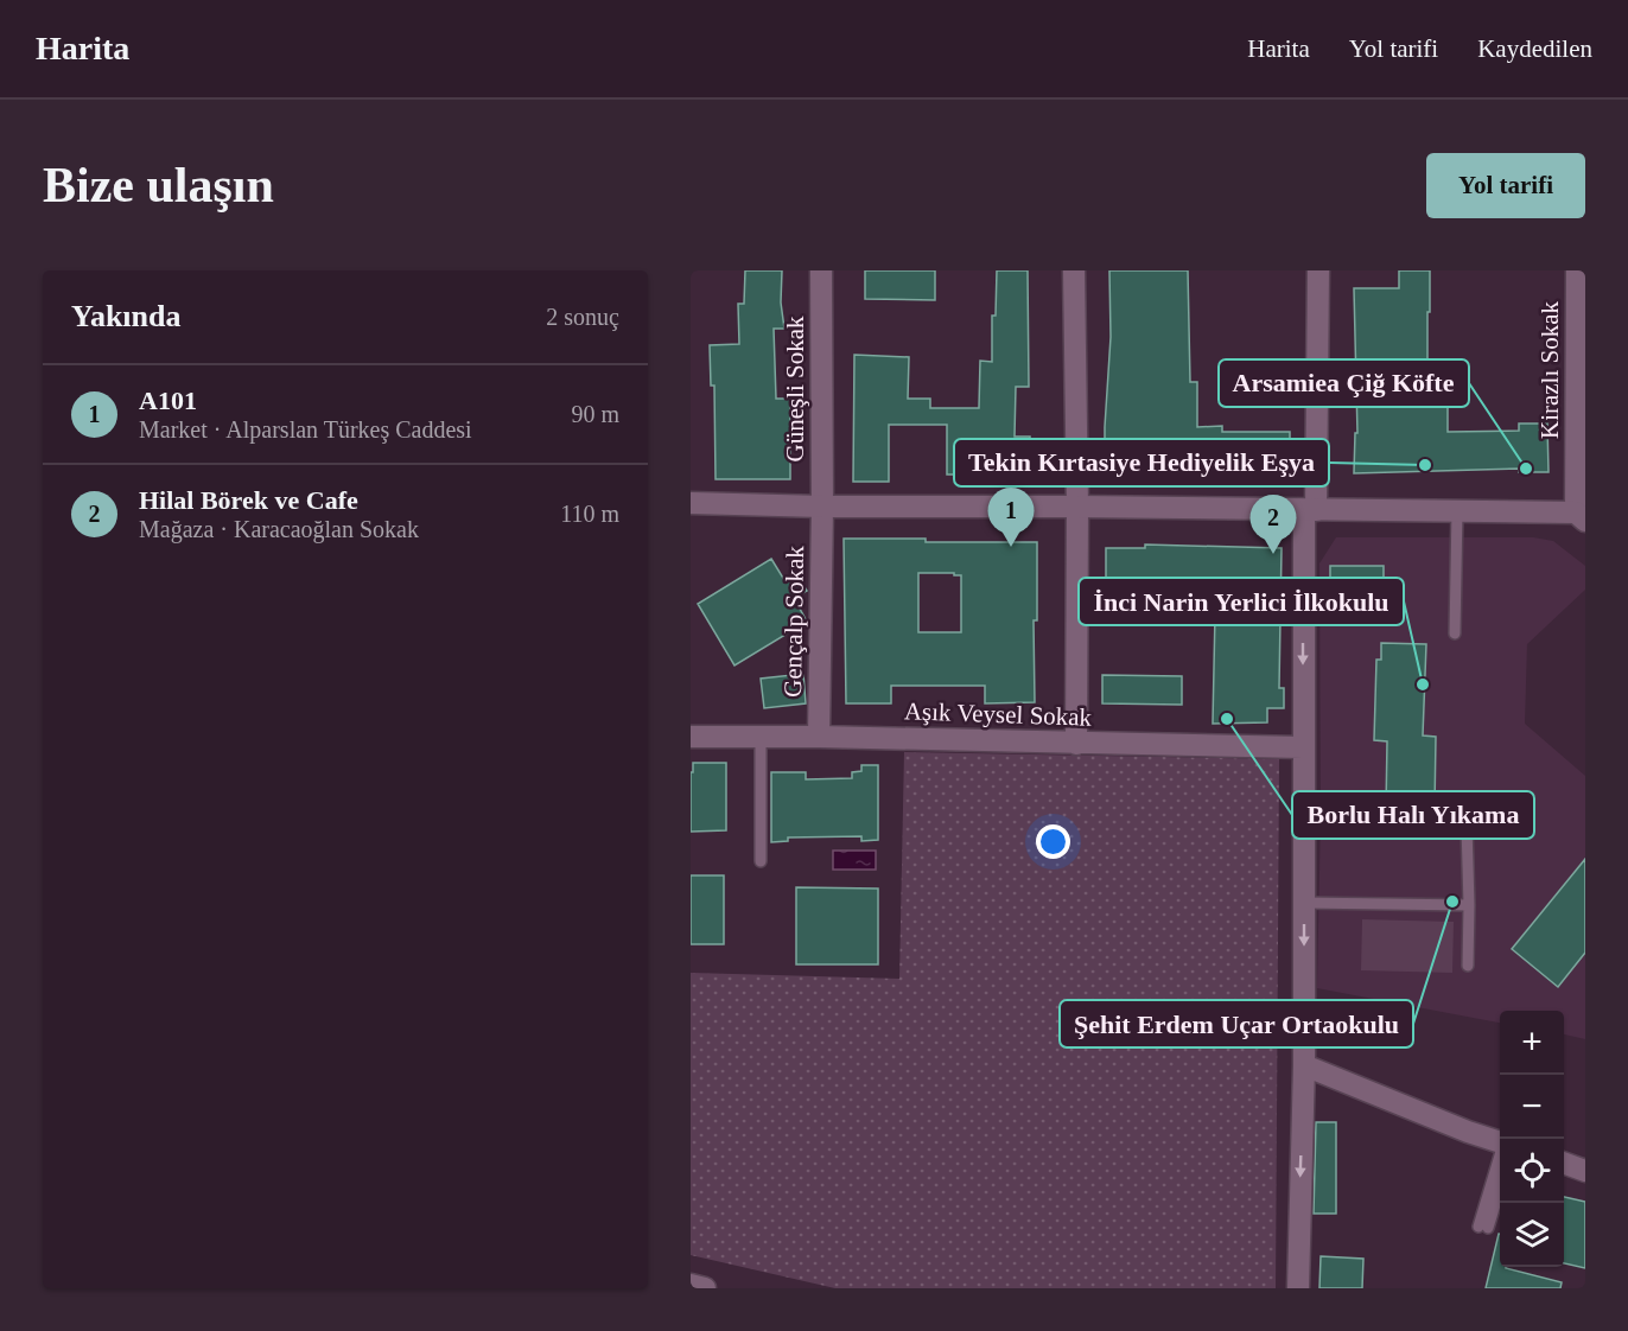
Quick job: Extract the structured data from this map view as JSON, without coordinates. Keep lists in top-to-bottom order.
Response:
{
  "streets": {
    "street": [
      "Kirazlı Sokak",
      "Güneşli Sokak",
      "Gençalp Sokak",
      "Aşık Veysel Sokak"
    ]
  },
  "crossings": [
    ["Güneşli Sokak", "Gençalp Sokak"],
    ["Gençalp Sokak", "Aşık Veysel Sokak"]
  ],
  "places": [
    "Tekin Kırtasiye Hediyelik Eşya",
    "Arsamiea Çiğ Köfte",
    "İnci Narin Yerlici İlkokulu",
    "Borlu Halı Yıkama",
    "Şehit Erdem Uçar Ortaokulu"
  ],
  "page": {
    "header": "Harita",
    "nav": ["Harita", "Yol tarifi", "Kaydedilen"],
    "buttons": "Yol tarifi",
    "title": "Bize ulaşın",
    "heading": ["Yakında", "2 sonuç"],
    "list": [
      {
        "mark": "1",
        "name": "A101",
        "note": "Market · Alparslan Türkeş Caddesi",
        "value": "90 m"
      },
      {
        "mark": "2",
        "name": "Hilal Börek ve Cafe",
        "note": "Mağaza · Karacaoğlan Sokak",
        "value": "110 m"
      }
    ],
    "pins": ["1", "2"],
    "map_buttons": ["+", "−"]
  }
}
